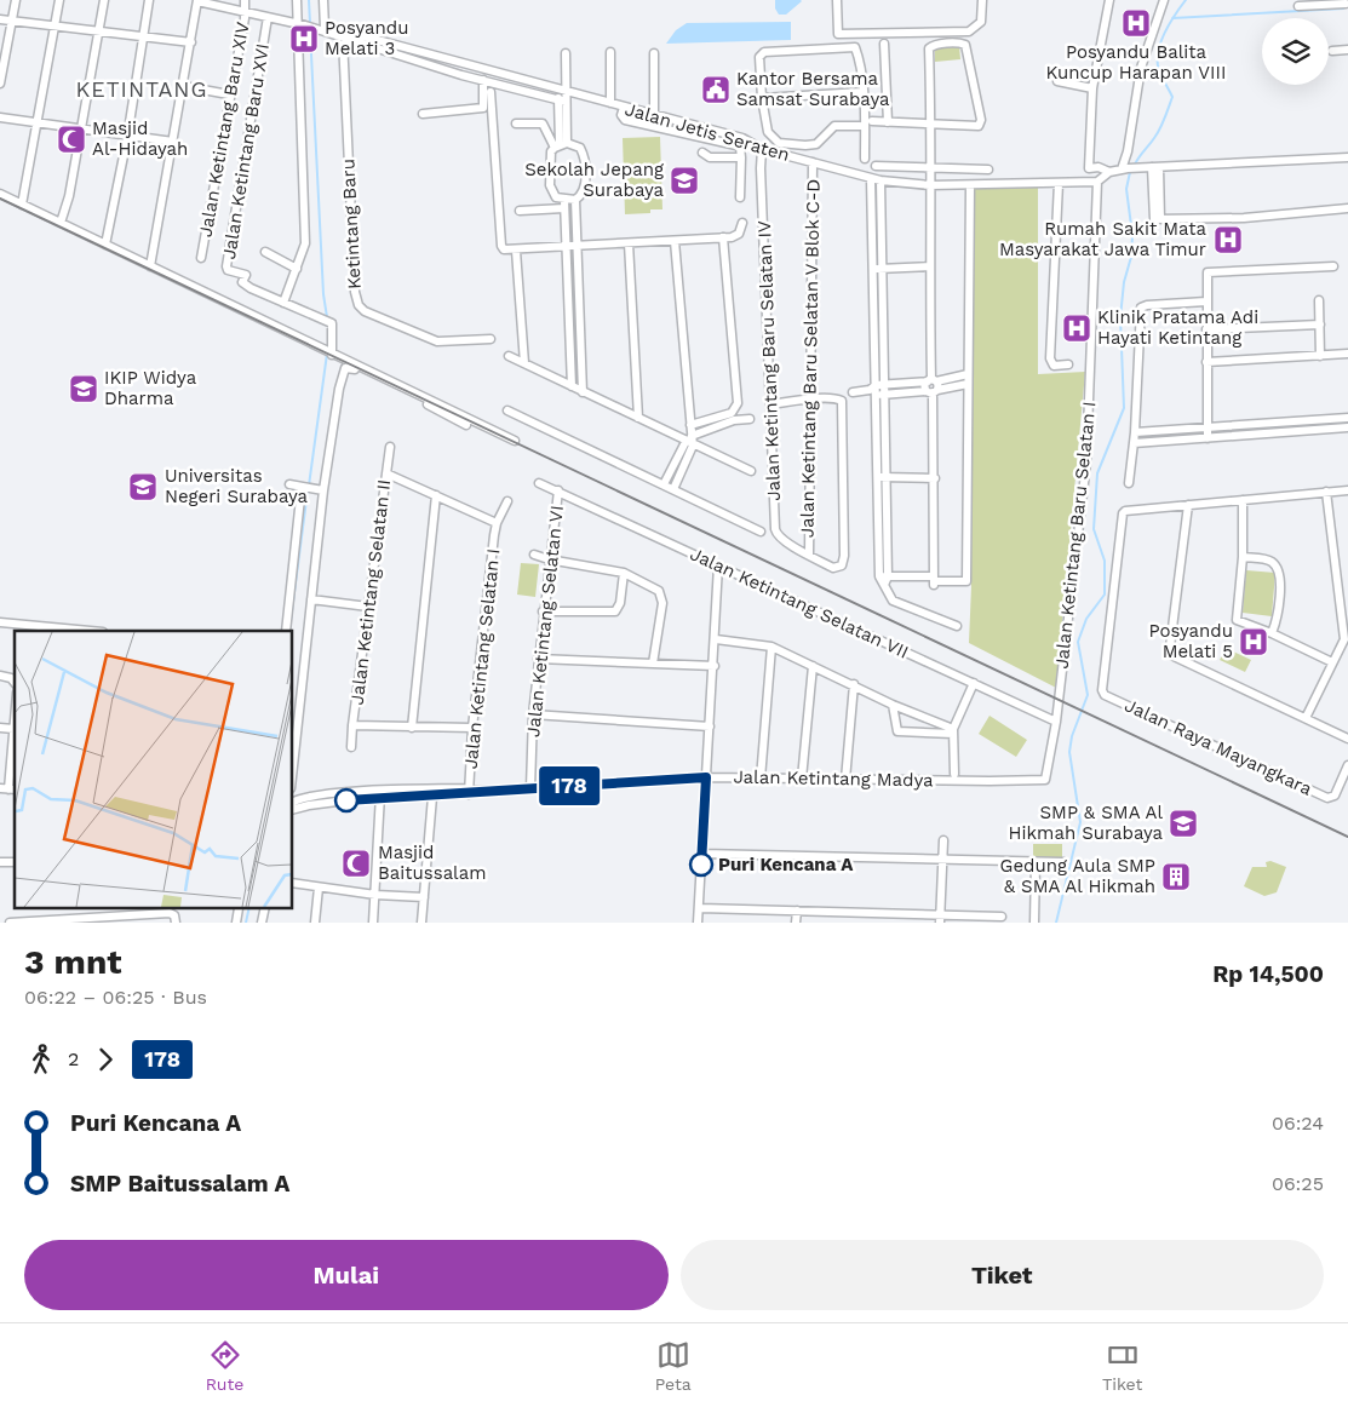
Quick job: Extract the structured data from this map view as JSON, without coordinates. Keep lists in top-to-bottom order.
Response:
{
  "streets": {
    "street": [
      "Jalan Ketintang Baru XIV",
      "Jalan Jetis Seraten",
      "Jalan Ketintang Baru XVI",
      "Ketintang Baru",
      "Jalan Ketintang Baru Selatan V Blok C-D",
      "Jalan Ketintang Baru Selatan IV",
      "Jalan Ketintang Baru Selatan I",
      "Jalan Ketintang Selatan II",
      "Jalan Ketintang Selatan VII",
      "Jalan Ketintang Selatan VI",
      "Jalan Ketintang Selatan I",
      "Jalan Raya Mayangkara",
      "Jalan Ketintang Madya"
    ]
  },
  "crossings": [
    ["Jalan Ketintang Baru XIV", "Jalan Jetis Seraten"],
    ["Jalan Jetis Seraten", "Jalan Ketintang Baru XVI"],
    ["Jalan Jetis Seraten", "Ketintang Baru"],
    ["Jalan Jetis Seraten", "Jalan Ketintang Baru Selatan V Blok C-D"],
    ["Jalan Jetis Seraten", "Jalan Ketintang Baru Selatan IV"],
    ["Jalan Jetis Seraten", "Jalan Ketintang Baru Selatan I"],
    ["Jalan Ketintang Baru Selatan V Blok C-D", "Jalan Ketintang Baru Selatan IV"],
    ["Jalan Ketintang Baru Selatan I", "Jalan Ketintang Selatan VII"],
    ["Jalan Ketintang Baru Selatan I", "Jalan Ketintang Madya"],
    ["Jalan Ketintang Selatan II", "Jalan Ketintang Selatan I"],
    ["Jalan Ketintang Selatan VII", "Jalan Ketintang Selatan VI"],
    ["Jalan Ketintang Selatan VI", "Jalan Ketintang Madya"],
    ["Jalan Ketintang Selatan I", "Jalan Ketintang Madya"]
  ],
  "districts": ["KETINTANG"],
  "places": {
    "hospital": [
      "Posyandu Balita Kuncup Harapan VIII",
      "Posyandu Melati 3",
      "Rumah Sakit Mata Masyarakat Jawa Timur",
      "Klinik Pratama Adi Hayati Ketintang",
      "Posyandu Melati 5"
    ],
    "public building": ["Kantor Bersama Samsat Surabaya"],
    "mosque": ["Masjid Al-Hidayah", "Masjid Baitussalam"],
    "school or university": [
      "Sekolah Jepang Surabaya",
      "IKIP Widya Dharma",
      "Universitas Negeri Surabaya",
      "SMP & SMA Al Hikmah Surabaya"
    ],
    "other": ["Puri Kencana A"],
    "building": ["Gedung Aula SMP & SMA Al Hikmah"]
  },
  "lines": ["bus line 178"],
  "page": {
    "on_map": "178",
    "heading": ["3 mnt", "06:22 – 06:25 · Bus", "Rp 14,500"],
    "legs": ["2", "178"],
    "list": [
      {
        "name": "Puri Kencana A",
        "value": "06:24"
      },
      {
        "name": "SMP Baitussalam A",
        "value": "06:25"
      }
    ],
    "buttons": ["Mulai", "Tiket"],
    "tabs": ["Rute", "Peta", "Tiket"]
  }
}
